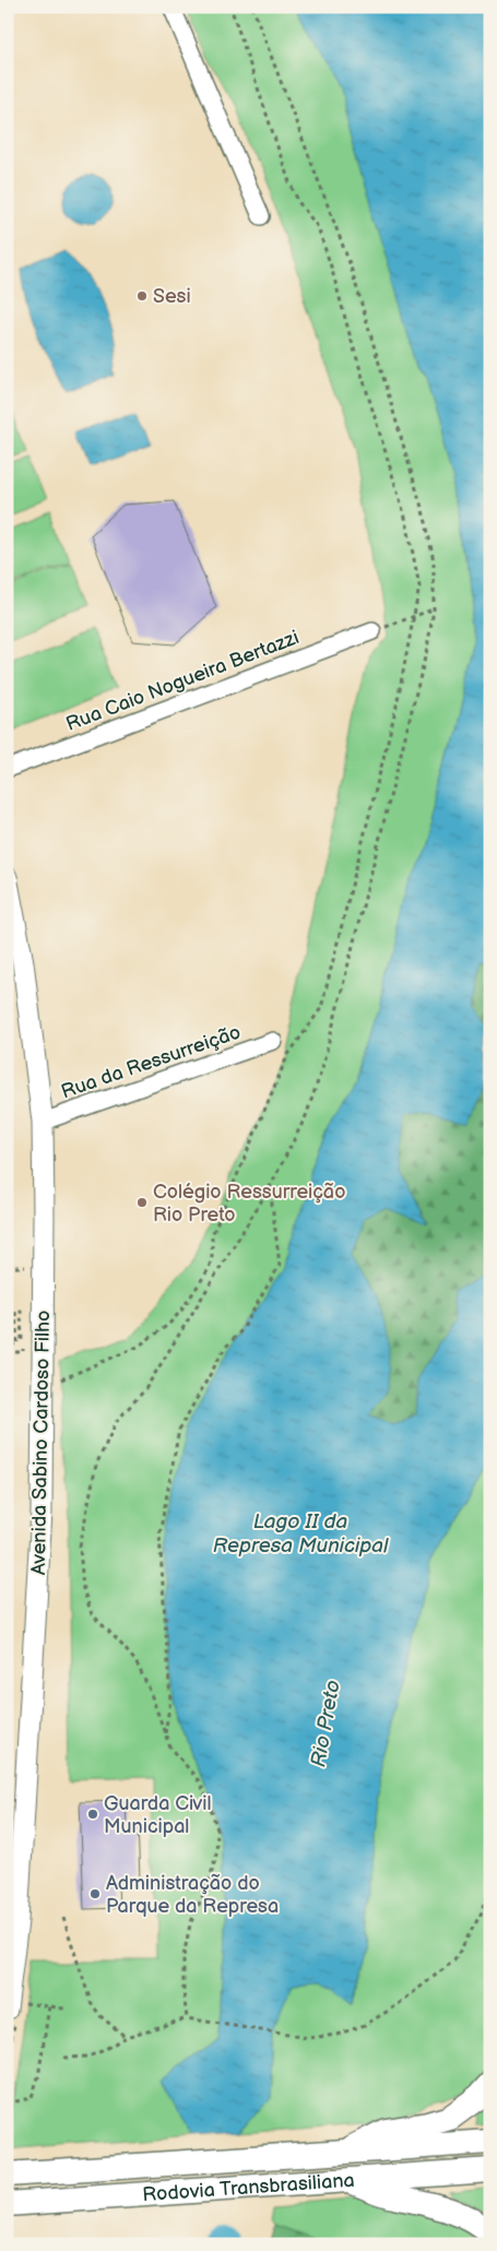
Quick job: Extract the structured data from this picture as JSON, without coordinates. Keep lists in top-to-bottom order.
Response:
{
  "streets": {
    "highway": ["Rodovia Transbrasiliana"],
    "main road": ["Avenida Sabino Cardoso Filho"],
    "street": ["Rua Caio Nogueira Bertazzi", "Rua da Ressurreição"]
  },
  "crossings": [
    ["Rua da Ressurreição", "Avenida Sabino Cardoso Filho"]
  ],
  "water": ["Lago II da Represa Municipal", "Rio Preto"],
  "places": [
    "Sesi",
    "Colégio Ressurreição Rio Preto",
    "Guarda Civil Municipal",
    "Administração do Parque da Represa"
  ]
}
